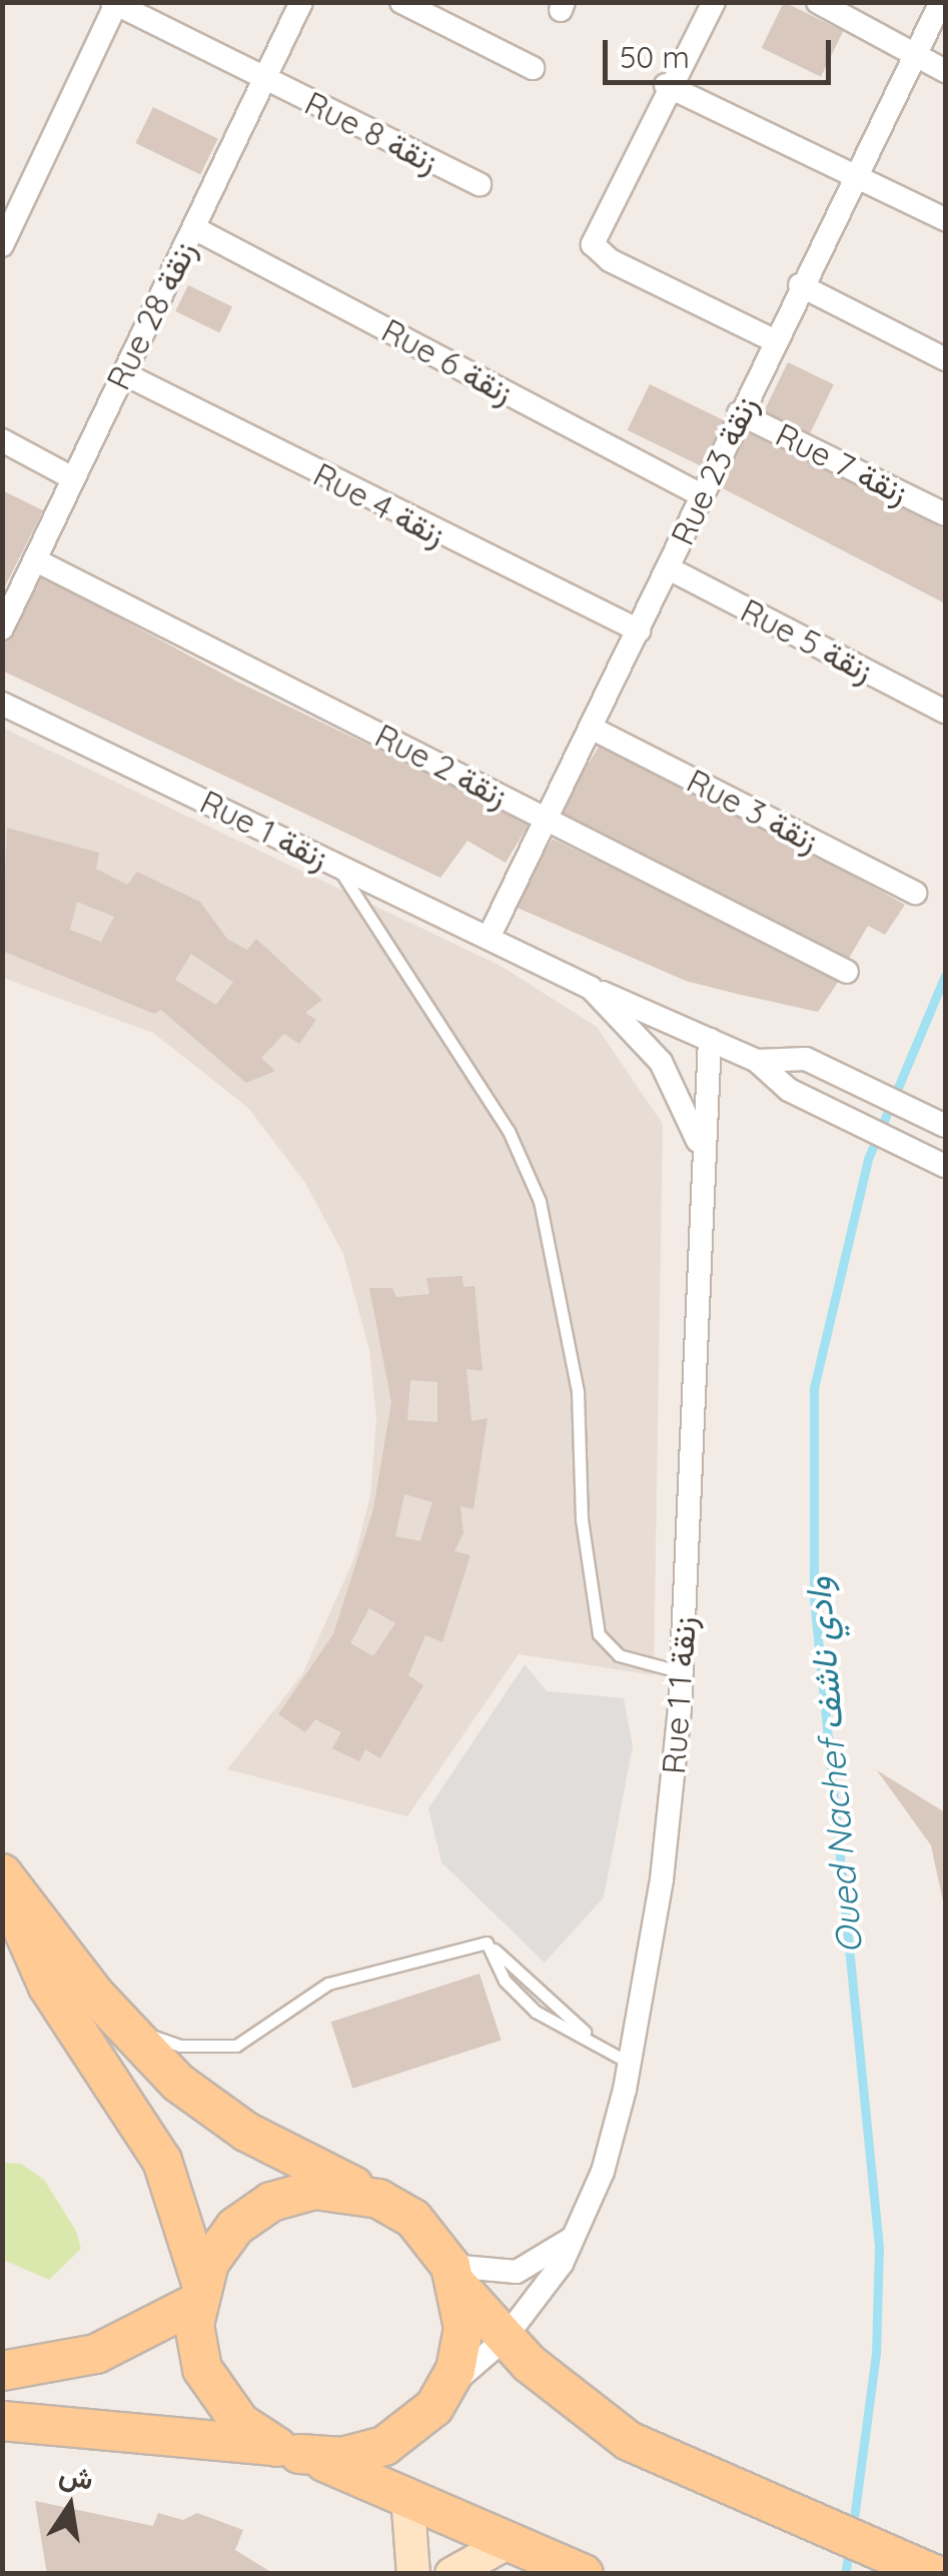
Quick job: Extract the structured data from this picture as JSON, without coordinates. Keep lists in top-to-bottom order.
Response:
{
  "streets": {
    "street": [
      "Rue 8 زنقة",
      "Rue 28 زنقة",
      "Rue 6 زنقة",
      "Rue 7 زنقة",
      "Rue 23 زنقة",
      "Rue 4 زنقة",
      "Rue 5 زنقة",
      "Rue 2 زنقة",
      "Rue 3 زنقة",
      "Rue زنقة 1",
      "Rue 1 زنقة 1"
    ]
  },
  "crossings": [
    ["Rue 8 زنقة", "Rue 28 زنقة"],
    ["Rue 28 زنقة", "Rue 6 زنقة"],
    ["Rue 28 زنقة", "Rue 4 زنقة"],
    ["Rue 28 زنقة", "Rue 2 زنقة"],
    ["Rue 6 زنقة", "Rue 23 زنقة"],
    ["Rue 7 زنقة", "Rue 23 زنقة"],
    ["Rue 23 زنقة", "Rue 4 زنقة"],
    ["Rue 23 زنقة", "Rue 5 زنقة"],
    ["Rue 23 زنقة", "Rue 2 زنقة"],
    ["Rue 23 زنقة", "Rue 3 زنقة"],
    ["Rue 23 زنقة", "Rue زنقة 1"],
    ["Rue زنقة 1", "Rue 1 زنقة 1"]
  ],
  "water": ["Oued Nachef وادي ناشف"],
  "scale_bar": "50 m",
  "north": "top"
}
